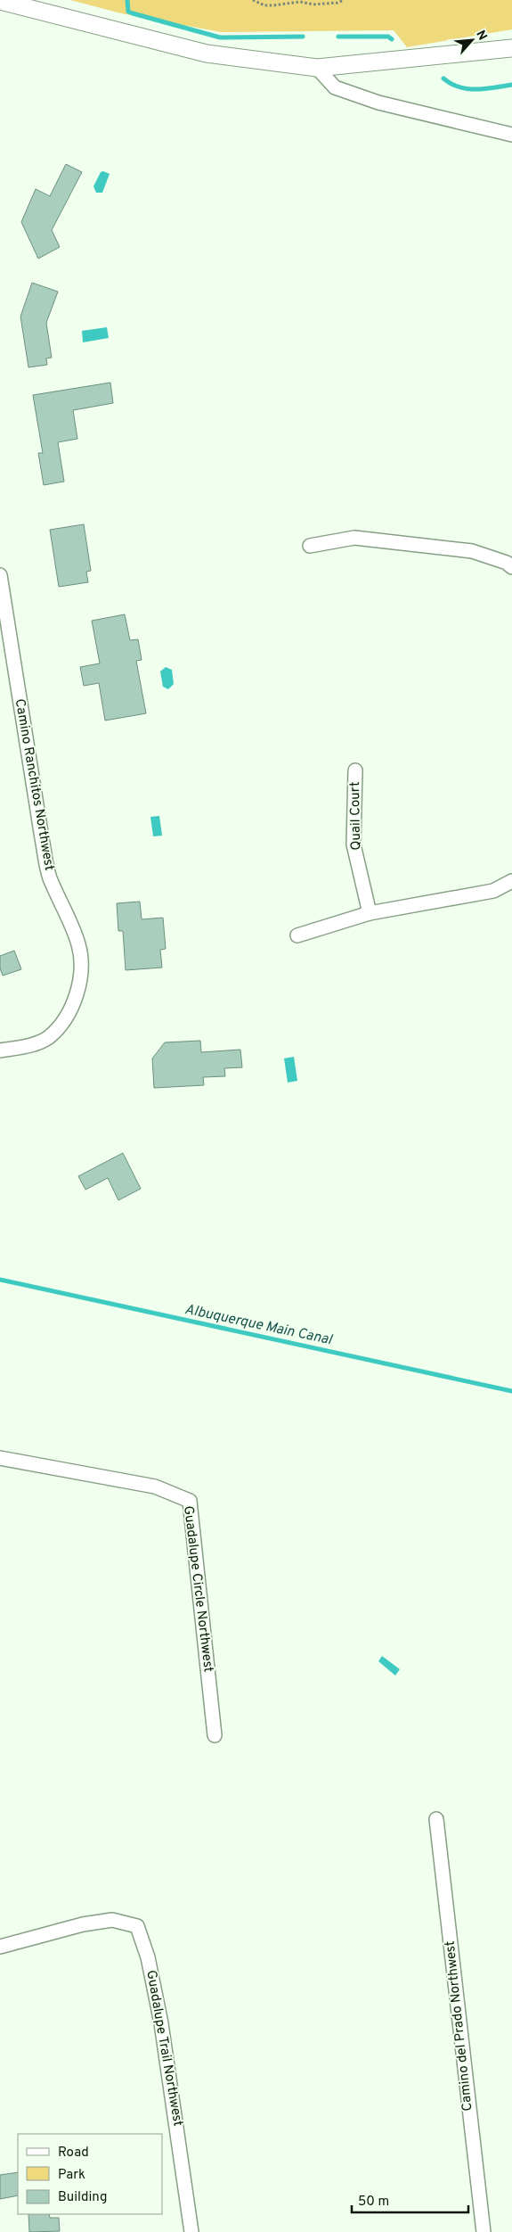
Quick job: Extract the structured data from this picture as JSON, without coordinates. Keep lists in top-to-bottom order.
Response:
{
  "streets": {
    "street": [
      "Camino Ranchitos Northwest",
      "Quail Court",
      "Guadalupe Circle Northwest",
      "Camino del Prado Northwest",
      "Guadalupe Trail Northwest"
    ]
  },
  "water": ["Albuquerque Main Canal"],
  "legend": ["Road", "Park", "Building"],
  "scale_bar": "50 m",
  "north": "top right"
}
